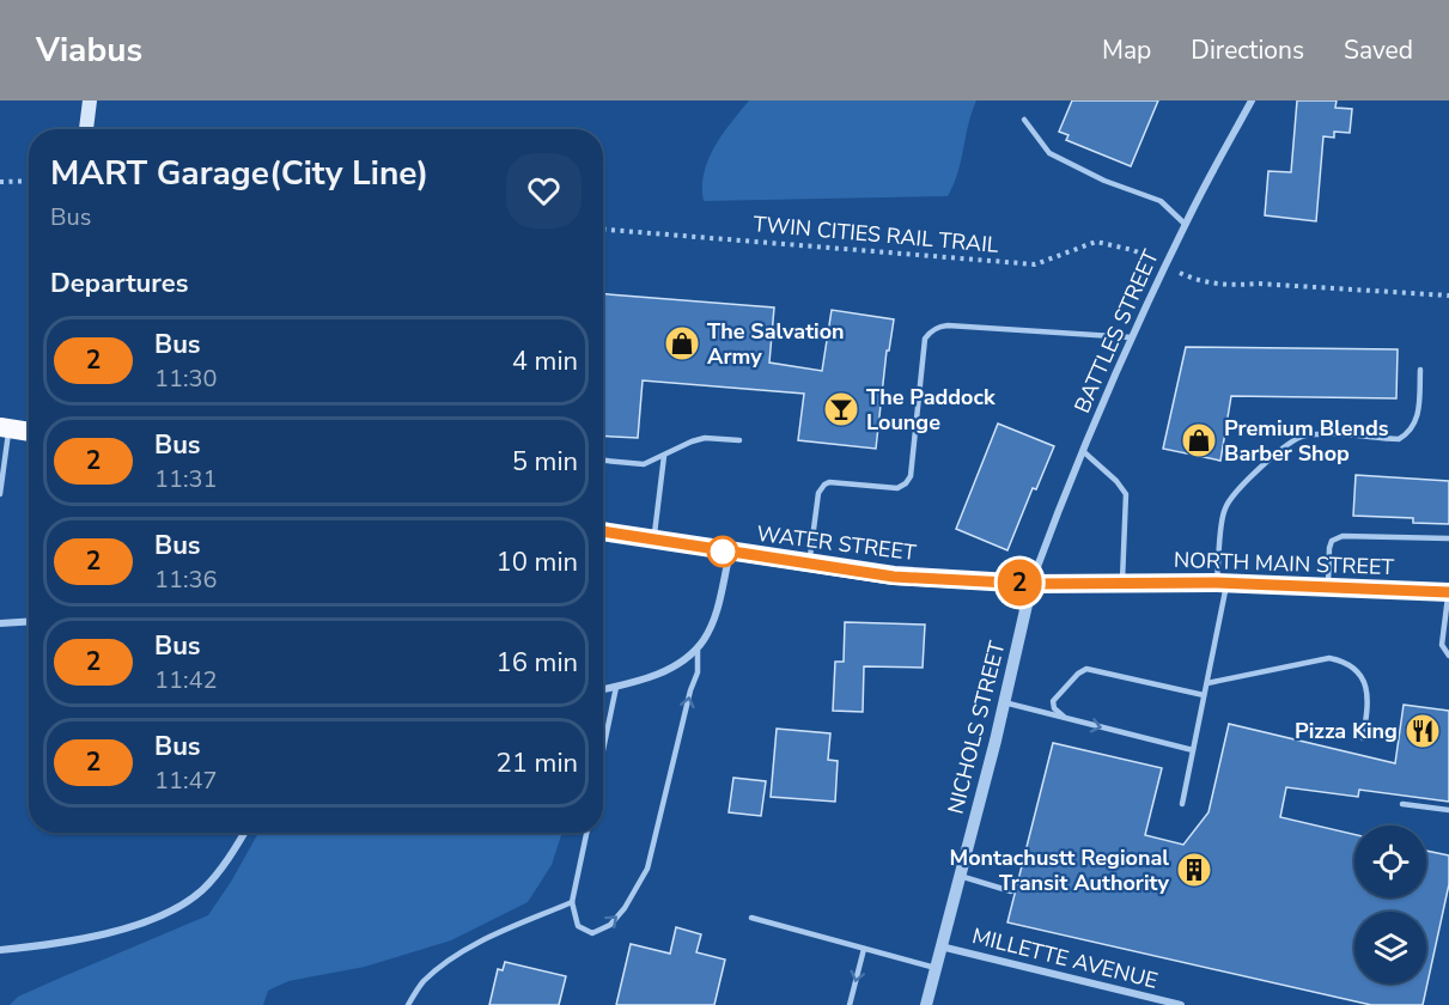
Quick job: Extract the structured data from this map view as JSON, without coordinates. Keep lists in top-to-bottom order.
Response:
{
  "streets": {
    "highway": ["WATER STREET", "NORTH MAIN STREET"],
    "street": ["BATTLES STREET", "NICHOLS STREET", "MILLETTE AVENUE"],
    "path": ["TWIN CITIES RAIL TRAIL"]
  },
  "crossings": [
    ["BATTLES STREET", "WATER STREET"],
    ["BATTLES STREET", "NORTH MAIN STREET"],
    ["BATTLES STREET", "NICHOLS STREET"],
    ["WATER STREET", "NORTH MAIN STREET"],
    ["WATER STREET", "NICHOLS STREET"],
    ["NORTH MAIN STREET", "NICHOLS STREET"],
    ["NICHOLS STREET", "MILLETTE AVENUE"]
  ],
  "places": {
    "shop": ["The Salvation Army", "Premium Blends Barber Shop"],
    "bar": ["The Paddock Lounge"],
    "restaurant": ["Pizza King"],
    "building": ["Montachustt Regional Transit Authority"]
  },
  "lines": ["bus line 2"],
  "page": {
    "header": "Viabus",
    "nav": ["Map", "Directions", "Saved"],
    "on_map": "2",
    "heading": [
      ["MART Garage(City Line)", "Bus"],
      "Departures"
    ],
    "list": [
      {
        "mark": "2",
        "name": "Bus",
        "note": "11:30",
        "value": "4 min"
      },
      {
        "mark": "2",
        "name": "Bus",
        "note": "11:31",
        "value": "5 min"
      },
      {
        "mark": "2",
        "name": "Bus",
        "note": "11:36",
        "value": "10 min"
      },
      {
        "mark": "2",
        "name": "Bus",
        "note": "11:42",
        "value": "16 min"
      },
      {
        "mark": "2",
        "name": "Bus",
        "note": "11:47",
        "value": "21 min"
      }
    ]
  }
}
